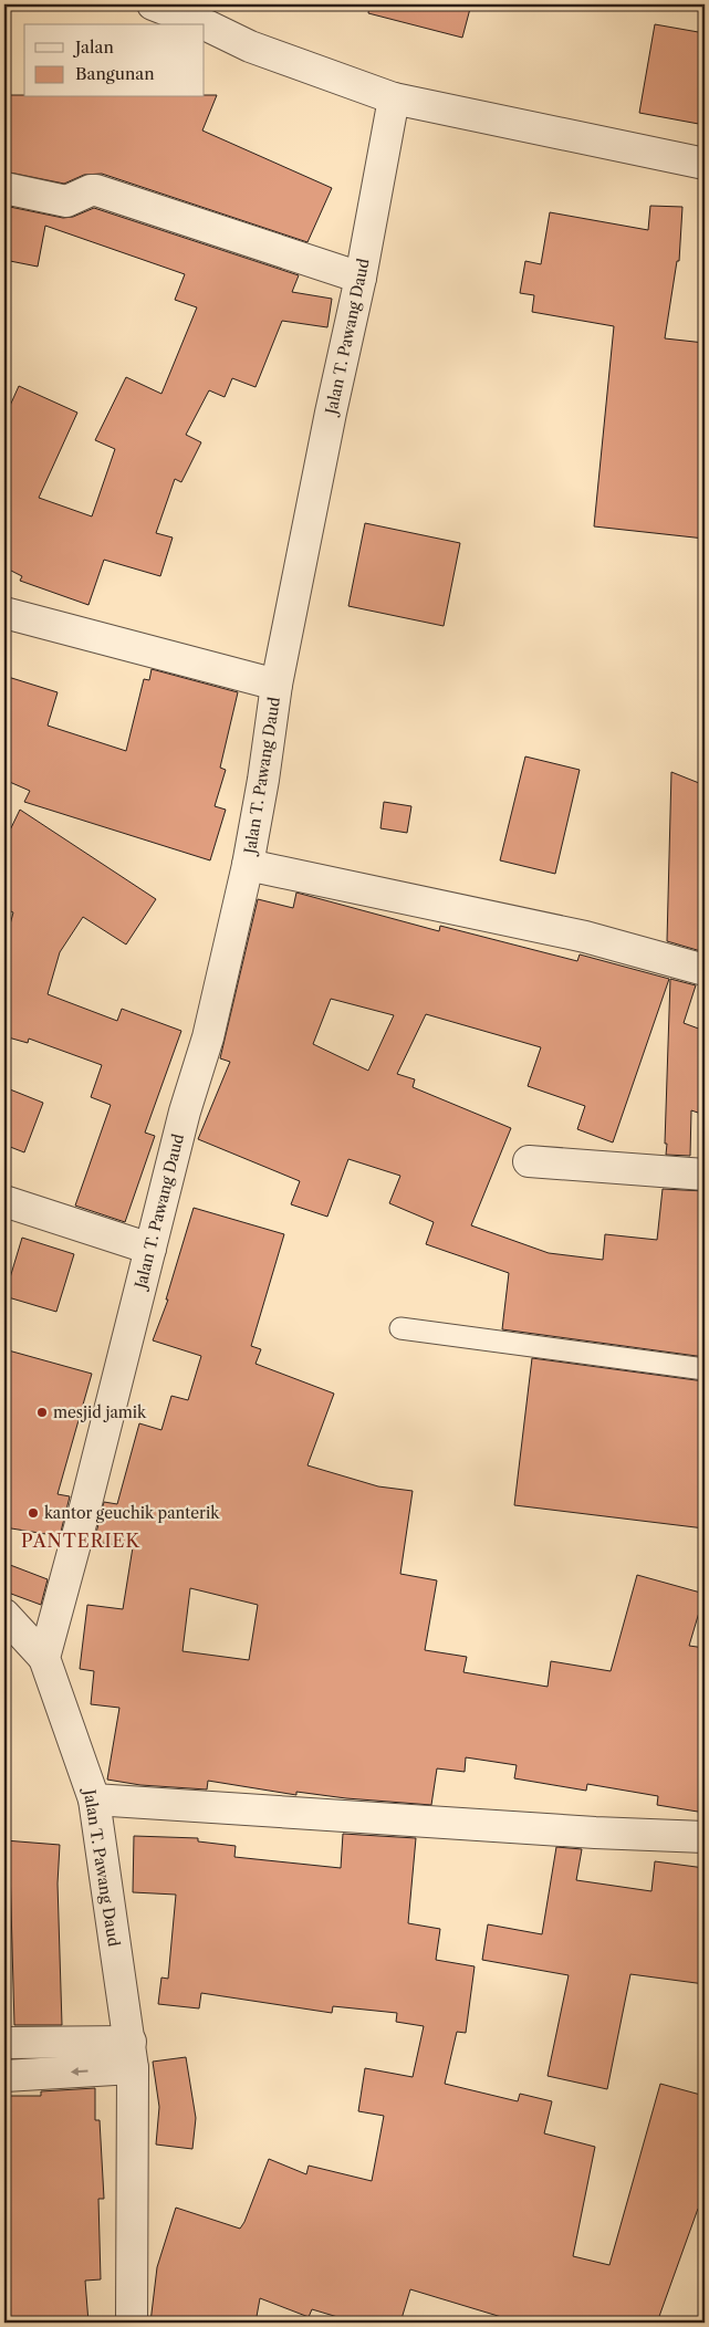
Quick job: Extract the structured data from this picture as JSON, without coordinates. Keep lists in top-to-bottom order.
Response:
{
  "streets": {
    "street": ["Jalan T. Pawang Daud"]
  },
  "districts": ["PANTERIEK"],
  "places": ["mesjid jamik", "kantor geuchik panterik"],
  "legend": ["Jalan", "Bangunan"]
}
